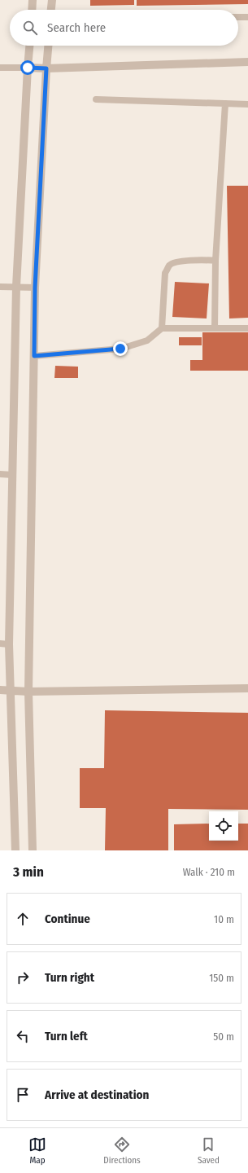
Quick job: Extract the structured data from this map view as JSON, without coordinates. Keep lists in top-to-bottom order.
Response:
{
  "page": {
    "search": "Search here",
    "heading": ["3 min", "Walk · 210 m"],
    "list": [
      ["Continue", "10 m"],
      ["Turn right", "150 m"],
      ["Turn left", "50 m"],
      "Arrive at destination"
    ],
    "nav": ["Map", "Directions", "Saved"]
  }
}
